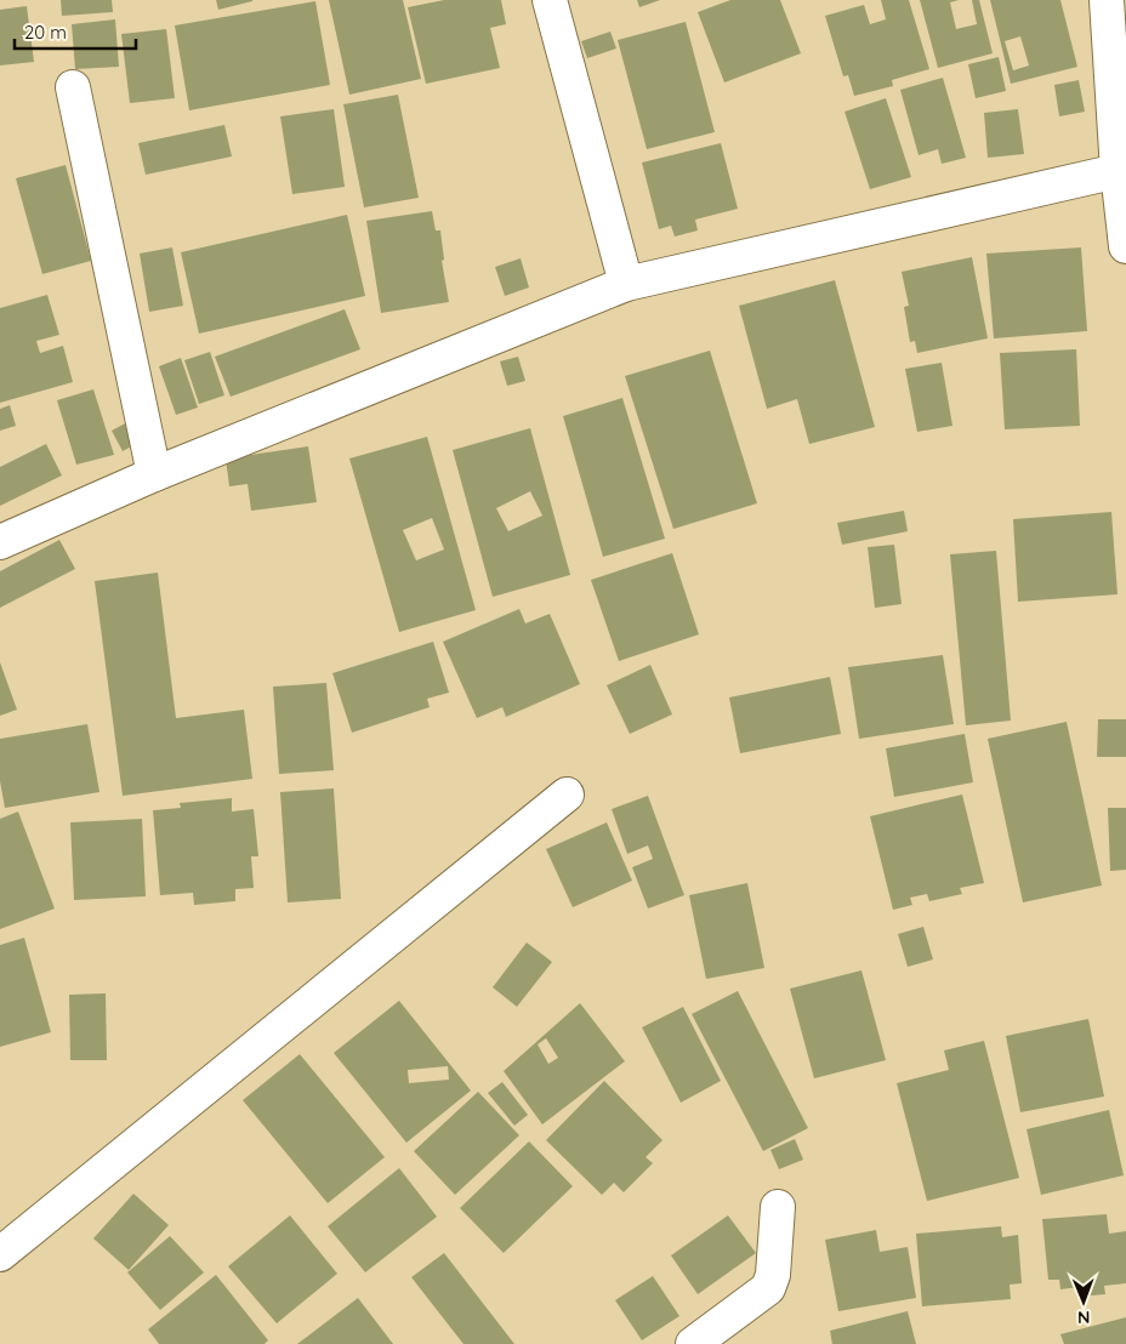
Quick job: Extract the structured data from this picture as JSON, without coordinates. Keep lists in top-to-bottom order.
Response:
{
  "scale_bar": "20 m",
  "north": "bottom"
}
